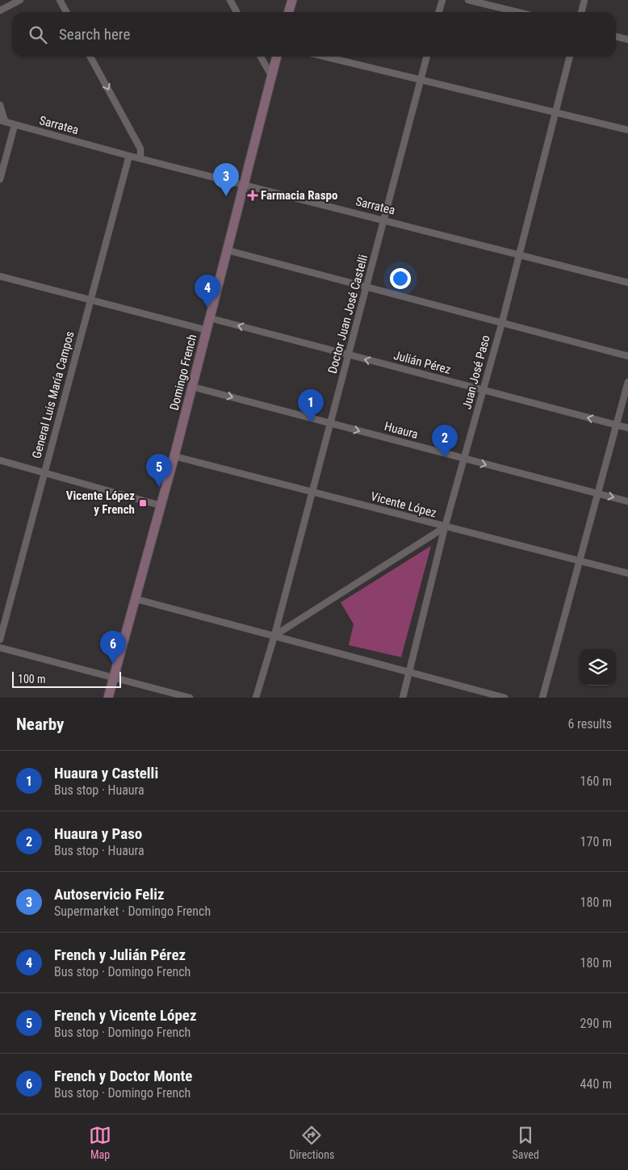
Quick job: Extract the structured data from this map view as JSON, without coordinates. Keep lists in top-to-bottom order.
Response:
{
  "streets": {
    "street": [
      "Sarratea",
      "Doctor Juan José Castelli",
      "Julián Pérez",
      "Domingo French",
      "Juan José Paso",
      "General Luis María Campos",
      "Huaura",
      "Vicente López"
    ]
  },
  "crossings": [
    ["Sarratea", "Doctor Juan José Castelli"],
    ["Sarratea", "Domingo French"],
    ["Sarratea", "Juan José Paso"],
    ["Sarratea", "General Luis María Campos"],
    ["Doctor Juan José Castelli", "Julián Pérez"],
    ["Doctor Juan José Castelli", "Huaura"],
    ["Doctor Juan José Castelli", "Vicente López"],
    ["Julián Pérez", "Domingo French"],
    ["Julián Pérez", "Juan José Paso"],
    ["Domingo French", "Huaura"],
    ["Domingo French", "Vicente López"],
    ["Juan José Paso", "Huaura"],
    ["Juan José Paso", "Vicente López"]
  ],
  "one_way": ["Julián Pérez", "Huaura"],
  "places": {
    "health": ["Farmacia Raspo"],
    "transit": ["Vicente López y French"]
  },
  "scale_bar": "100 m",
  "page": {
    "search": "Search here",
    "pins": [
      "3",
      "4",
      "1",
      "2",
      "5",
      "6"
    ],
    "scale": "100 m",
    "heading": ["Nearby", "6 results"],
    "list": [
      {
        "mark": "1",
        "name": "Huaura y Castelli",
        "note": "Bus stop · Huaura",
        "value": "160 m"
      },
      {
        "mark": "2",
        "name": "Huaura y Paso",
        "note": "Bus stop · Huaura",
        "value": "170 m"
      },
      {
        "mark": "3",
        "name": "Autoservicio Feliz",
        "note": "Supermarket · Domingo French",
        "value": "180 m"
      },
      {
        "mark": "4",
        "name": "French y Julián Pérez",
        "note": "Bus stop · Domingo French",
        "value": "180 m"
      },
      {
        "mark": "5",
        "name": "French y Vicente López",
        "note": "Bus stop · Domingo French",
        "value": "290 m"
      },
      {
        "mark": "6",
        "name": "French y Doctor Monte",
        "note": "Bus stop · Domingo French",
        "value": "440 m"
      }
    ],
    "nav": ["Map", "Directions", "Saved"]
  }
}
